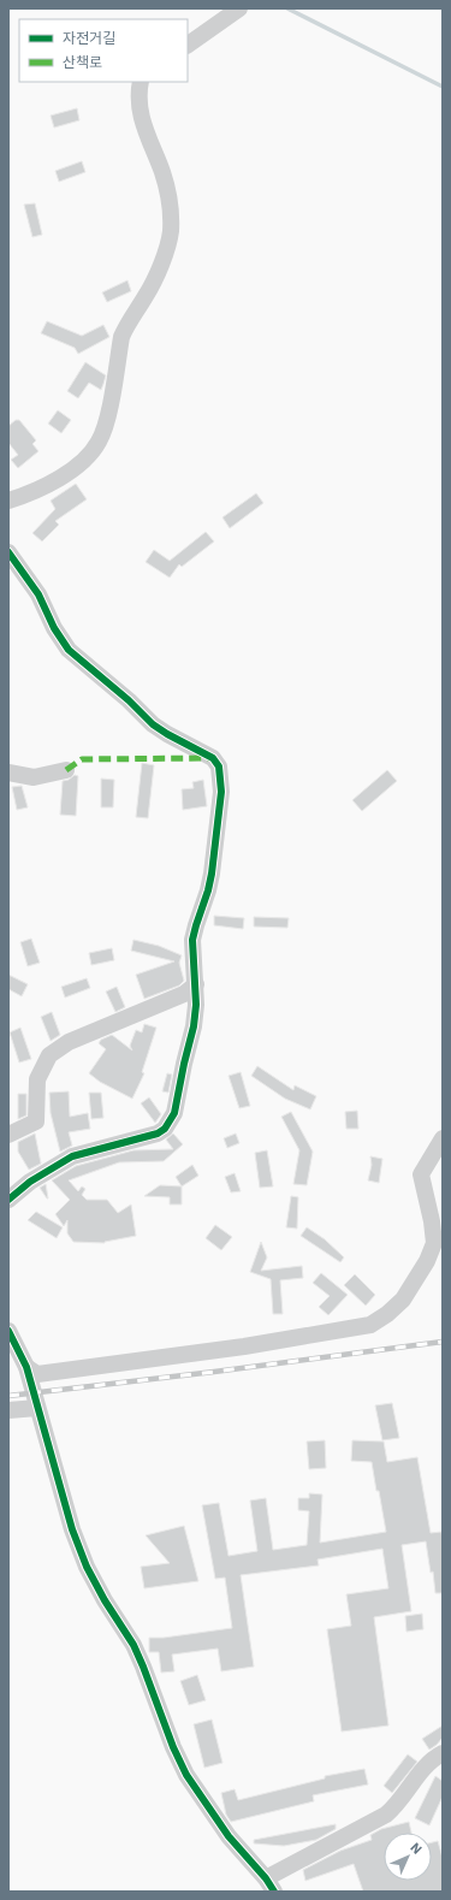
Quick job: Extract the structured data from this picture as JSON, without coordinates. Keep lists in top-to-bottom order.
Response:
{
  "legend": ["자전거길", "산책로"],
  "north": "top right"
}
